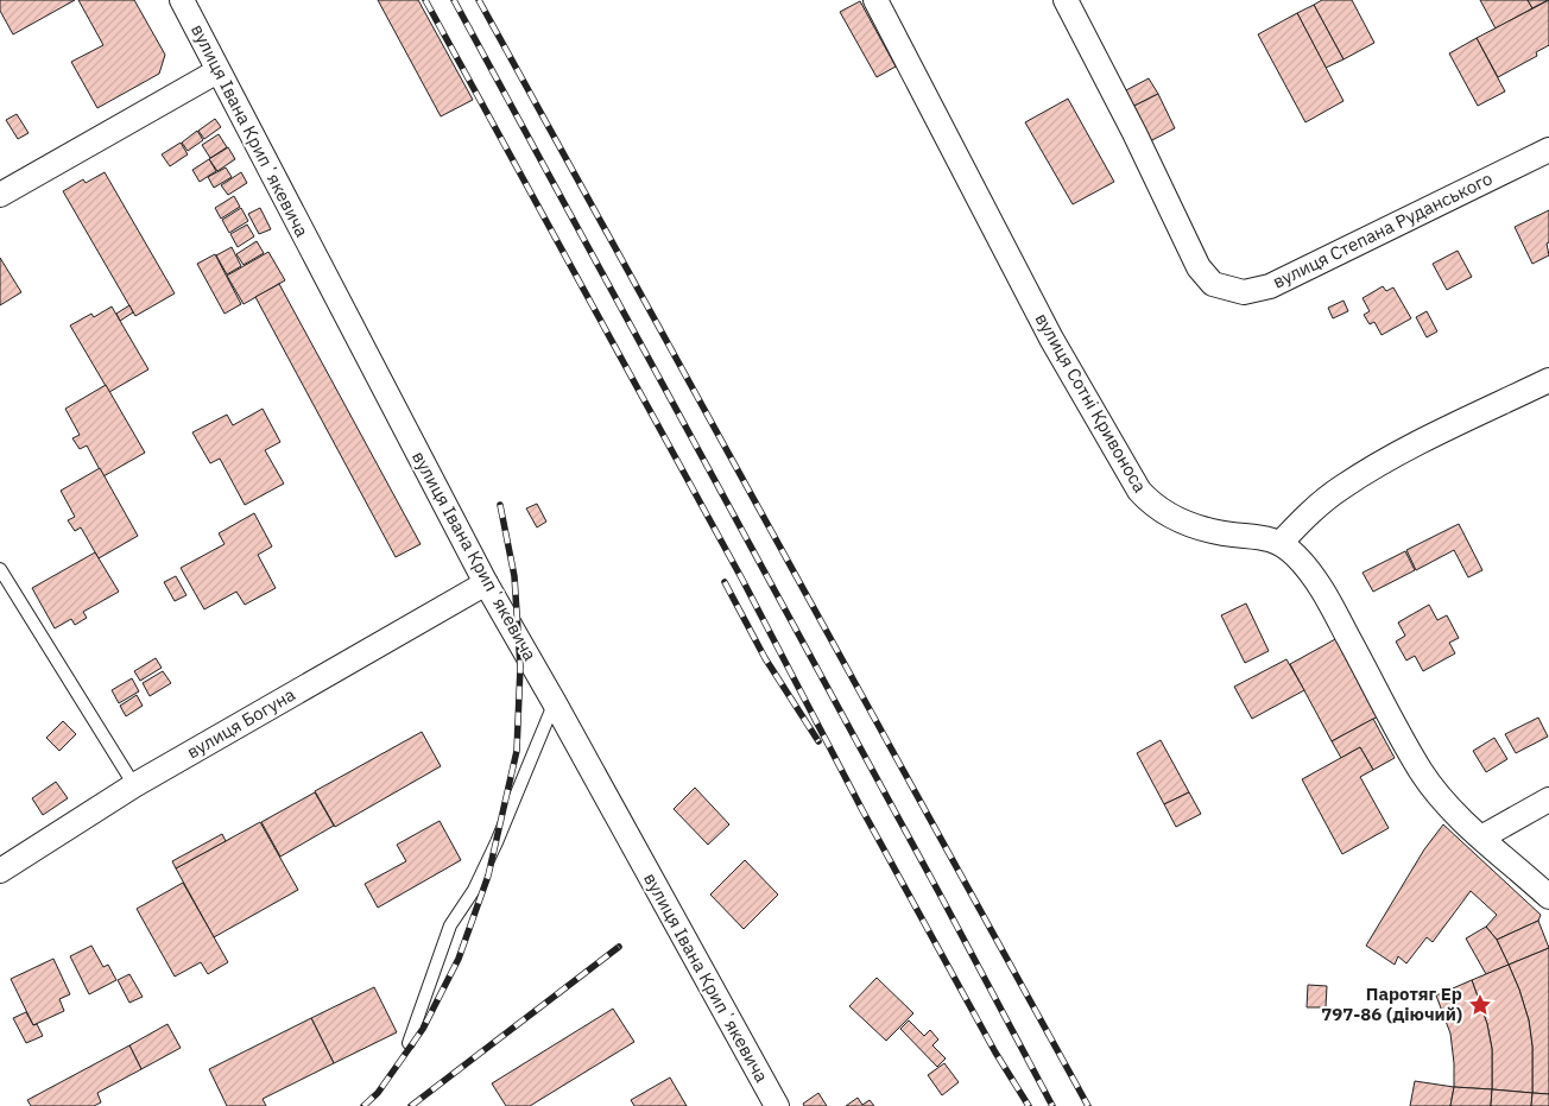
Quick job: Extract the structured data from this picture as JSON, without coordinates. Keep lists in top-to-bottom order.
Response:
{
  "streets": {
    "street": [
      "вулиця Івана Крипʼякевича",
      "вулиця Степана Руданського",
      "вулиця Сотні Кривоноса",
      "вулиця Богуна"
    ]
  },
  "crossings": [
    ["вулиця Івана Крипʼякевича", "вулиця Богуна"]
  ],
  "places": {
    "place": ["Паротяг Ер 797-86 (діючий)"]
  }
}
